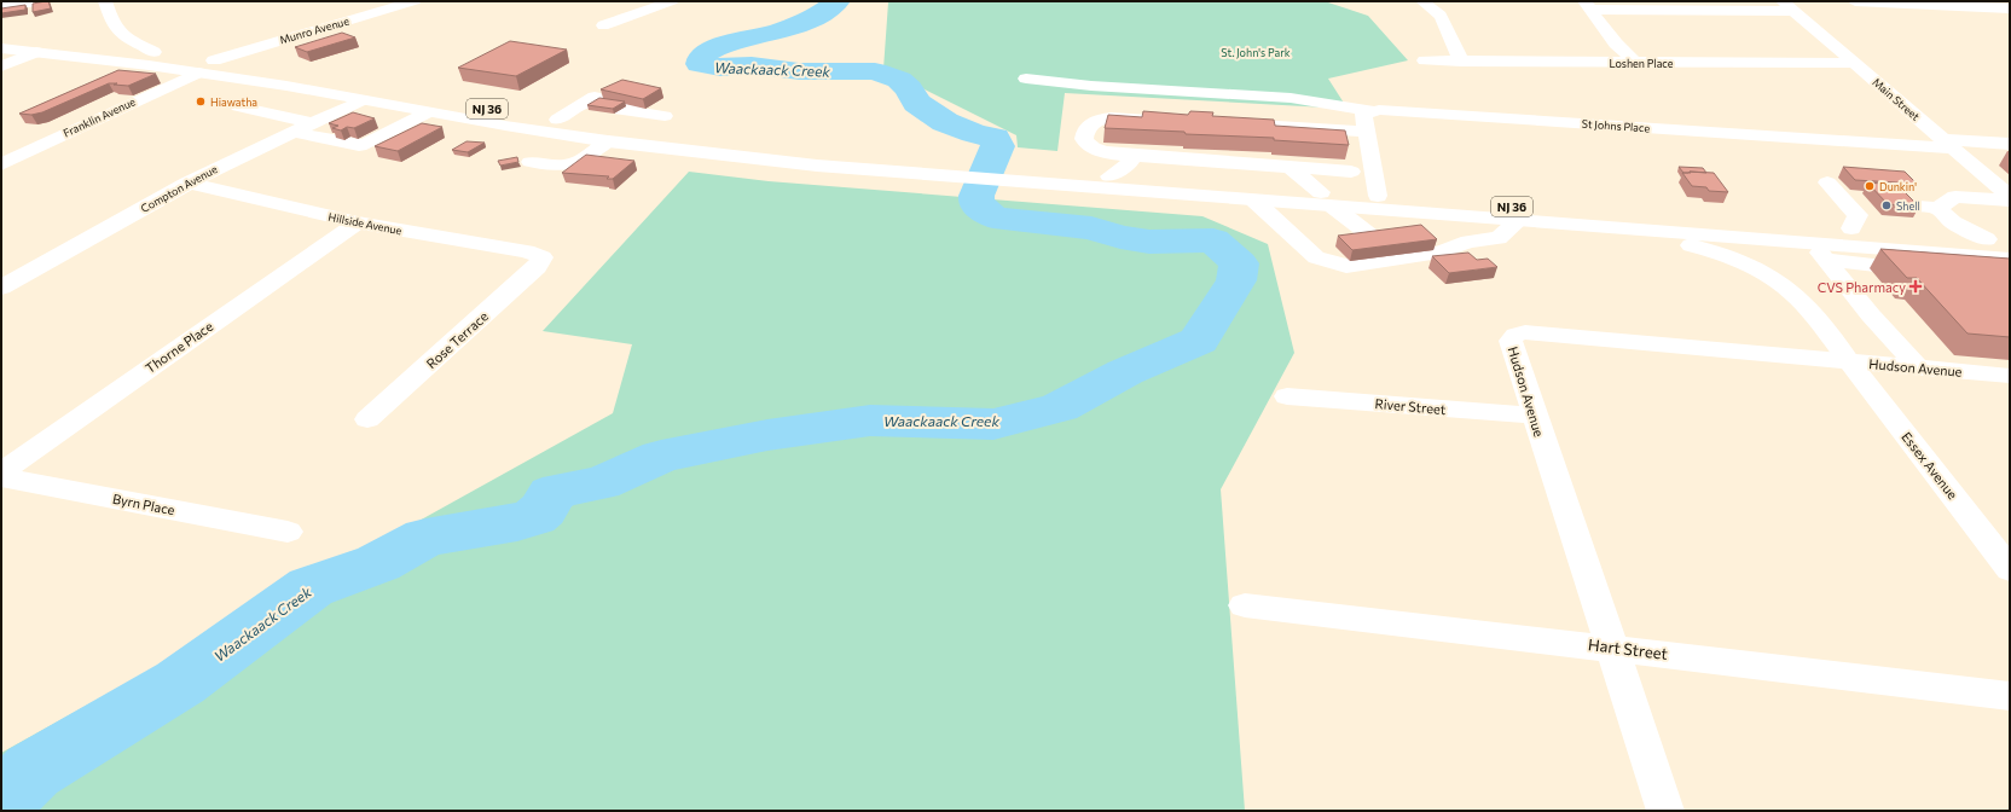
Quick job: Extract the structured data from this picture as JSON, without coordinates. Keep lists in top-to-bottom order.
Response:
{
  "streets": {
    "main road": [
      "Munro Avenue",
      "Loshen Place",
      "Main Street",
      "NJ 36",
      "Franklin Avenue",
      "St Johns Place",
      "Compton Avenue",
      "Hillside Avenue",
      "Rose Terrace",
      "Thorne Place",
      "Hudson Avenue",
      "River Street",
      "Essex Avenue",
      "Byrn Place",
      "Hart Street"
    ]
  },
  "crossings": [
    ["Munro Avenue", "NJ 36"],
    ["Loshen Place", "Main Street"],
    ["Main Street", "St Johns Place"],
    ["NJ 36", "Franklin Avenue"],
    ["NJ 36", "Compton Avenue"],
    ["NJ 36", "Essex Avenue"],
    ["Compton Avenue", "Hillside Avenue"],
    ["Hillside Avenue", "Rose Terrace"],
    ["Hillside Avenue", "Thorne Place"],
    ["Hudson Avenue", "River Street"],
    ["Hudson Avenue", "Essex Avenue"],
    ["Hudson Avenue", "Hart Street"]
  ],
  "water": ["Waackaack Creek"],
  "parks": ["St. John's Park"],
  "places": {
    "other": ["Hiawatha", "Dunkin'", "Shell"],
    "health": ["CVS Pharmacy"]
  }
}
